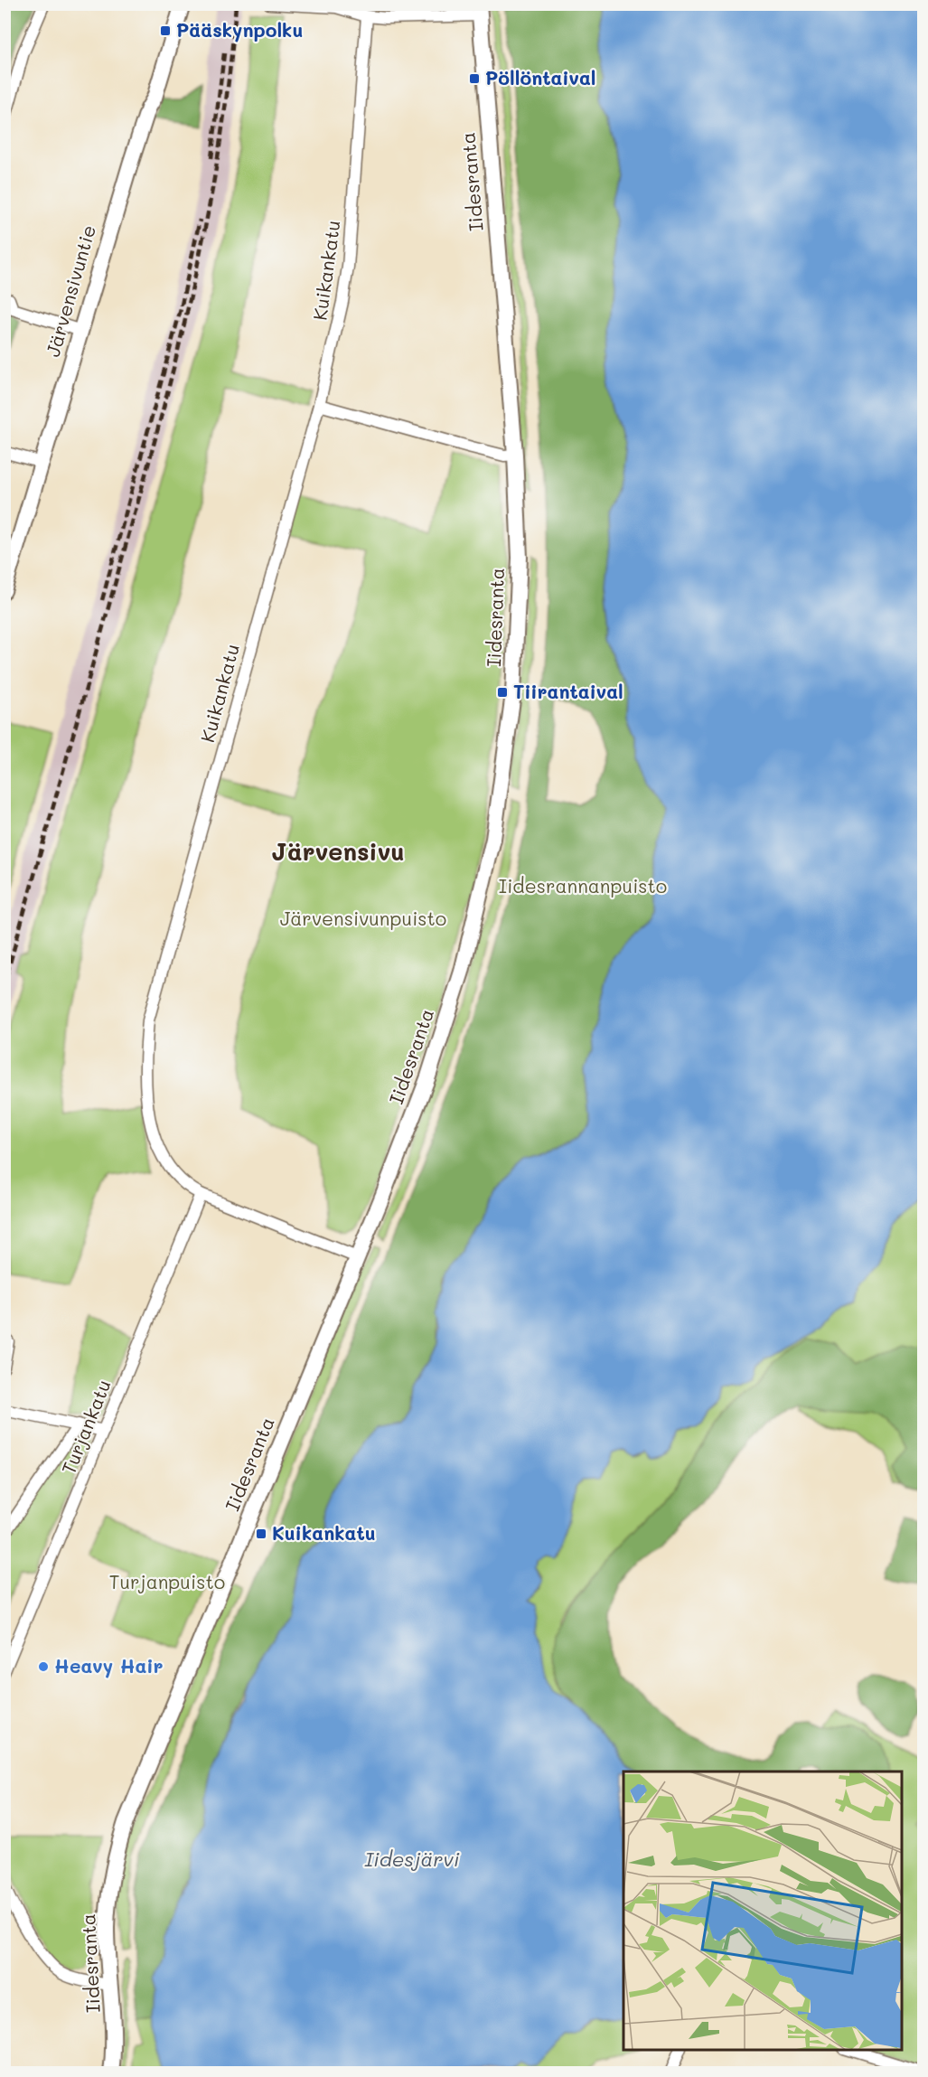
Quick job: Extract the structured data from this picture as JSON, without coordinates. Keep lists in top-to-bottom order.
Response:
{
  "streets": {
    "main road": ["Iidesranta", "Järvensivuntie"],
    "street": ["Kuikankatu", "Turjankatu"]
  },
  "crossings": [
    ["Iidesranta", "Kuikankatu"],
    ["Kuikankatu", "Turjankatu"]
  ],
  "districts": ["Järvensivu"],
  "water": ["Iidesjärvi"],
  "parks": ["Iidesrannanpuisto", "Järvensivunpuisto", "Turjanpuisto"],
  "places": {
    "transit": [
      "Pääskynpolku",
      "Pöllöntaival",
      "Tiirantaival",
      "Kuikankatu"
    ],
    "other": ["Heavy Hair"]
  }
}
